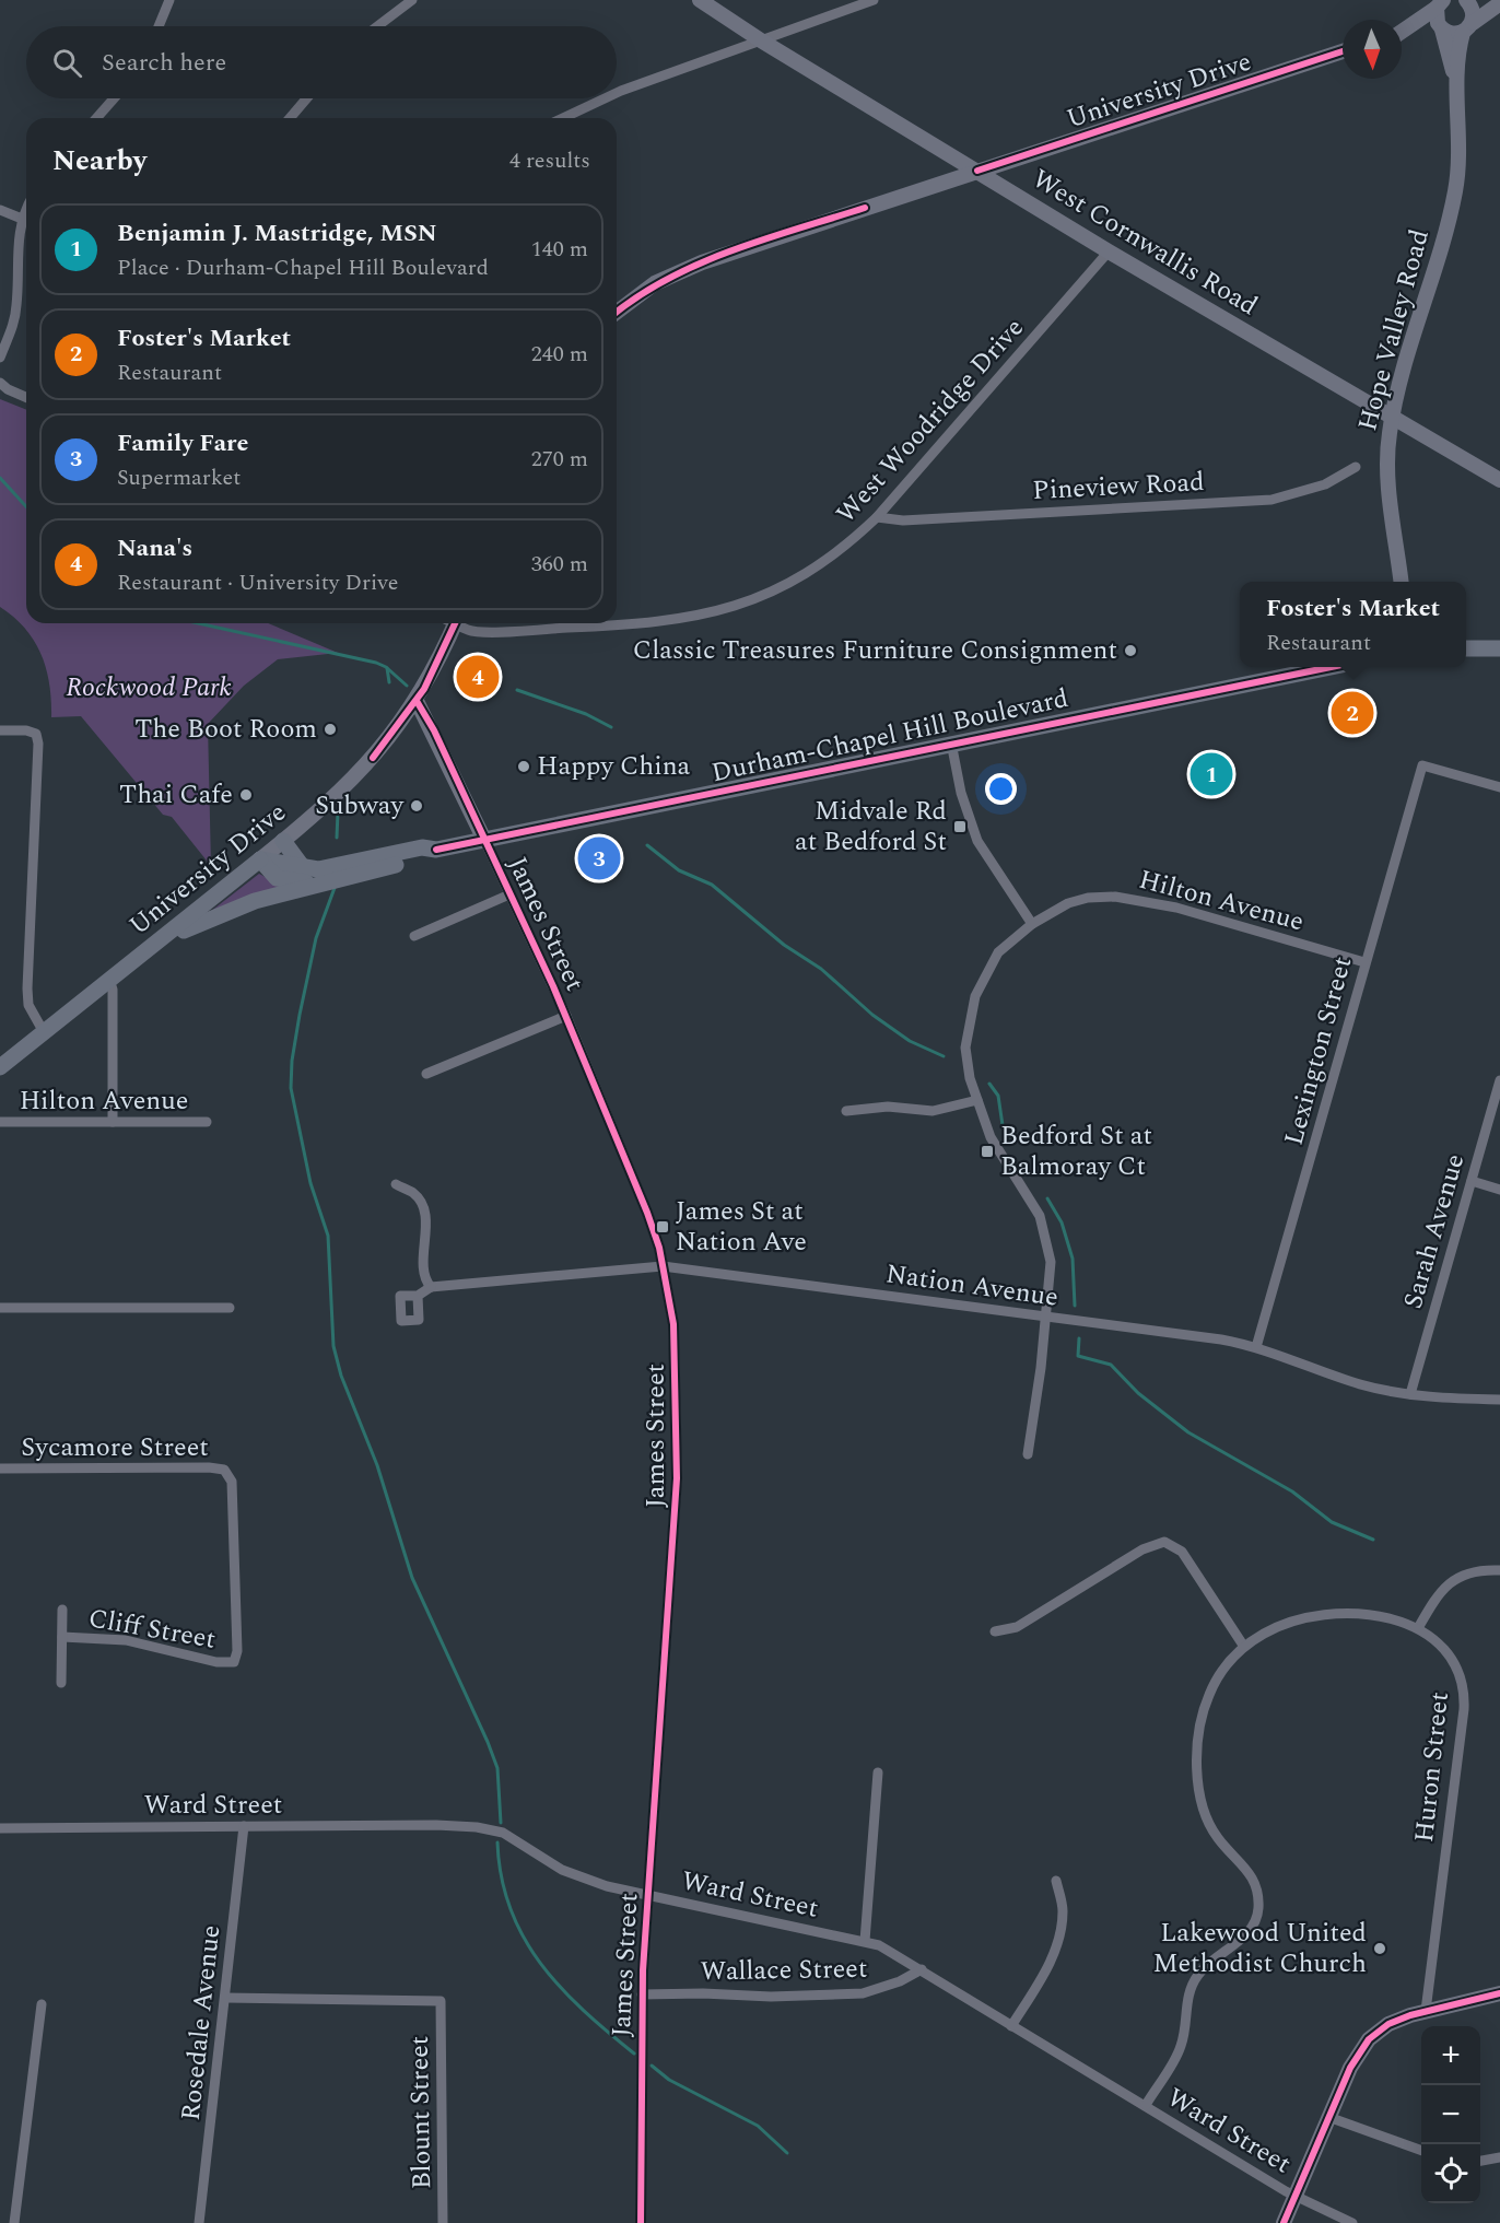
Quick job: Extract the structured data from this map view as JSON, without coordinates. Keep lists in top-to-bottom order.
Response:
{
  "streets": {
    "main road": ["University Drive", "Durham-Chapel Hill Boulevard"],
    "street": [
      "West Cornwallis Road",
      "Hope Valley Road",
      "West Woodridge Drive",
      "Pineview Road",
      "Hilton Avenue",
      "James Street",
      "Lexington Street",
      "Sarah Avenue",
      "Nation Avenue",
      "Sycamore Street",
      "Cliff Street",
      "Huron Street",
      "Ward Street",
      "Wallace Street",
      "Rosedale Avenue",
      "Blount Street"
    ]
  },
  "crossings": [
    ["University Drive", "West Cornwallis Road"],
    ["University Drive", "Durham-Chapel Hill Boulevard"],
    ["University Drive", "James Street"],
    ["West Cornwallis Road", "Hope Valley Road"],
    ["West Cornwallis Road", "West Woodridge Drive"],
    ["West Woodridge Drive", "Pineview Road"],
    ["Durham-Chapel Hill Boulevard", "James Street"],
    ["Hilton Avenue", "Lexington Street"],
    ["Hilton Avenue", "Nation Avenue"],
    ["James Street", "Nation Avenue"],
    ["James Street", "Ward Street"],
    ["James Street", "Wallace Street"],
    ["Lexington Street", "Nation Avenue"],
    ["Sarah Avenue", "Nation Avenue"],
    ["Sycamore Street", "Cliff Street"],
    ["Huron Street", "Ward Street"],
    ["Ward Street", "Wallace Street"],
    ["Ward Street", "Rosedale Avenue"],
    ["Rosedale Avenue", "Blount Street"]
  ],
  "parks": ["Rockwood Park"],
  "places": {
    "other": [
      "Classic Treasures Furniture Consignment",
      "The Boot Room",
      "Happy China",
      "Thai Cafe",
      "Subway",
      "Lakewood United Methodist Church"
    ],
    "transit": ["Midvale Rd at Bedford St", "Bedford St at Balmoray Ct", "James St at Nation Ave"]
  },
  "north": "bottom",
  "page": {
    "search": "Search here",
    "heading": ["Nearby", "4 results"],
    "list": [
      {
        "mark": "1",
        "name": "Benjamin J. Mastridge, MSN",
        "note": "Place · Durham-Chapel Hill Boulevard",
        "value": "140 m"
      },
      {
        "mark": "2",
        "name": "Foster's Market",
        "note": "Restaurant",
        "value": "240 m"
      },
      {
        "mark": "3",
        "name": "Family Fare",
        "note": "Supermarket",
        "value": "270 m"
      },
      {
        "mark": "4",
        "name": "Nana's",
        "note": "Restaurant · University Drive",
        "value": "360 m"
      }
    ],
    "popup": ["Foster's Market", "Restaurant"],
    "pins": [
      "4",
      "2",
      "1",
      "3"
    ],
    "map_buttons": ["+", "−"]
  }
}
